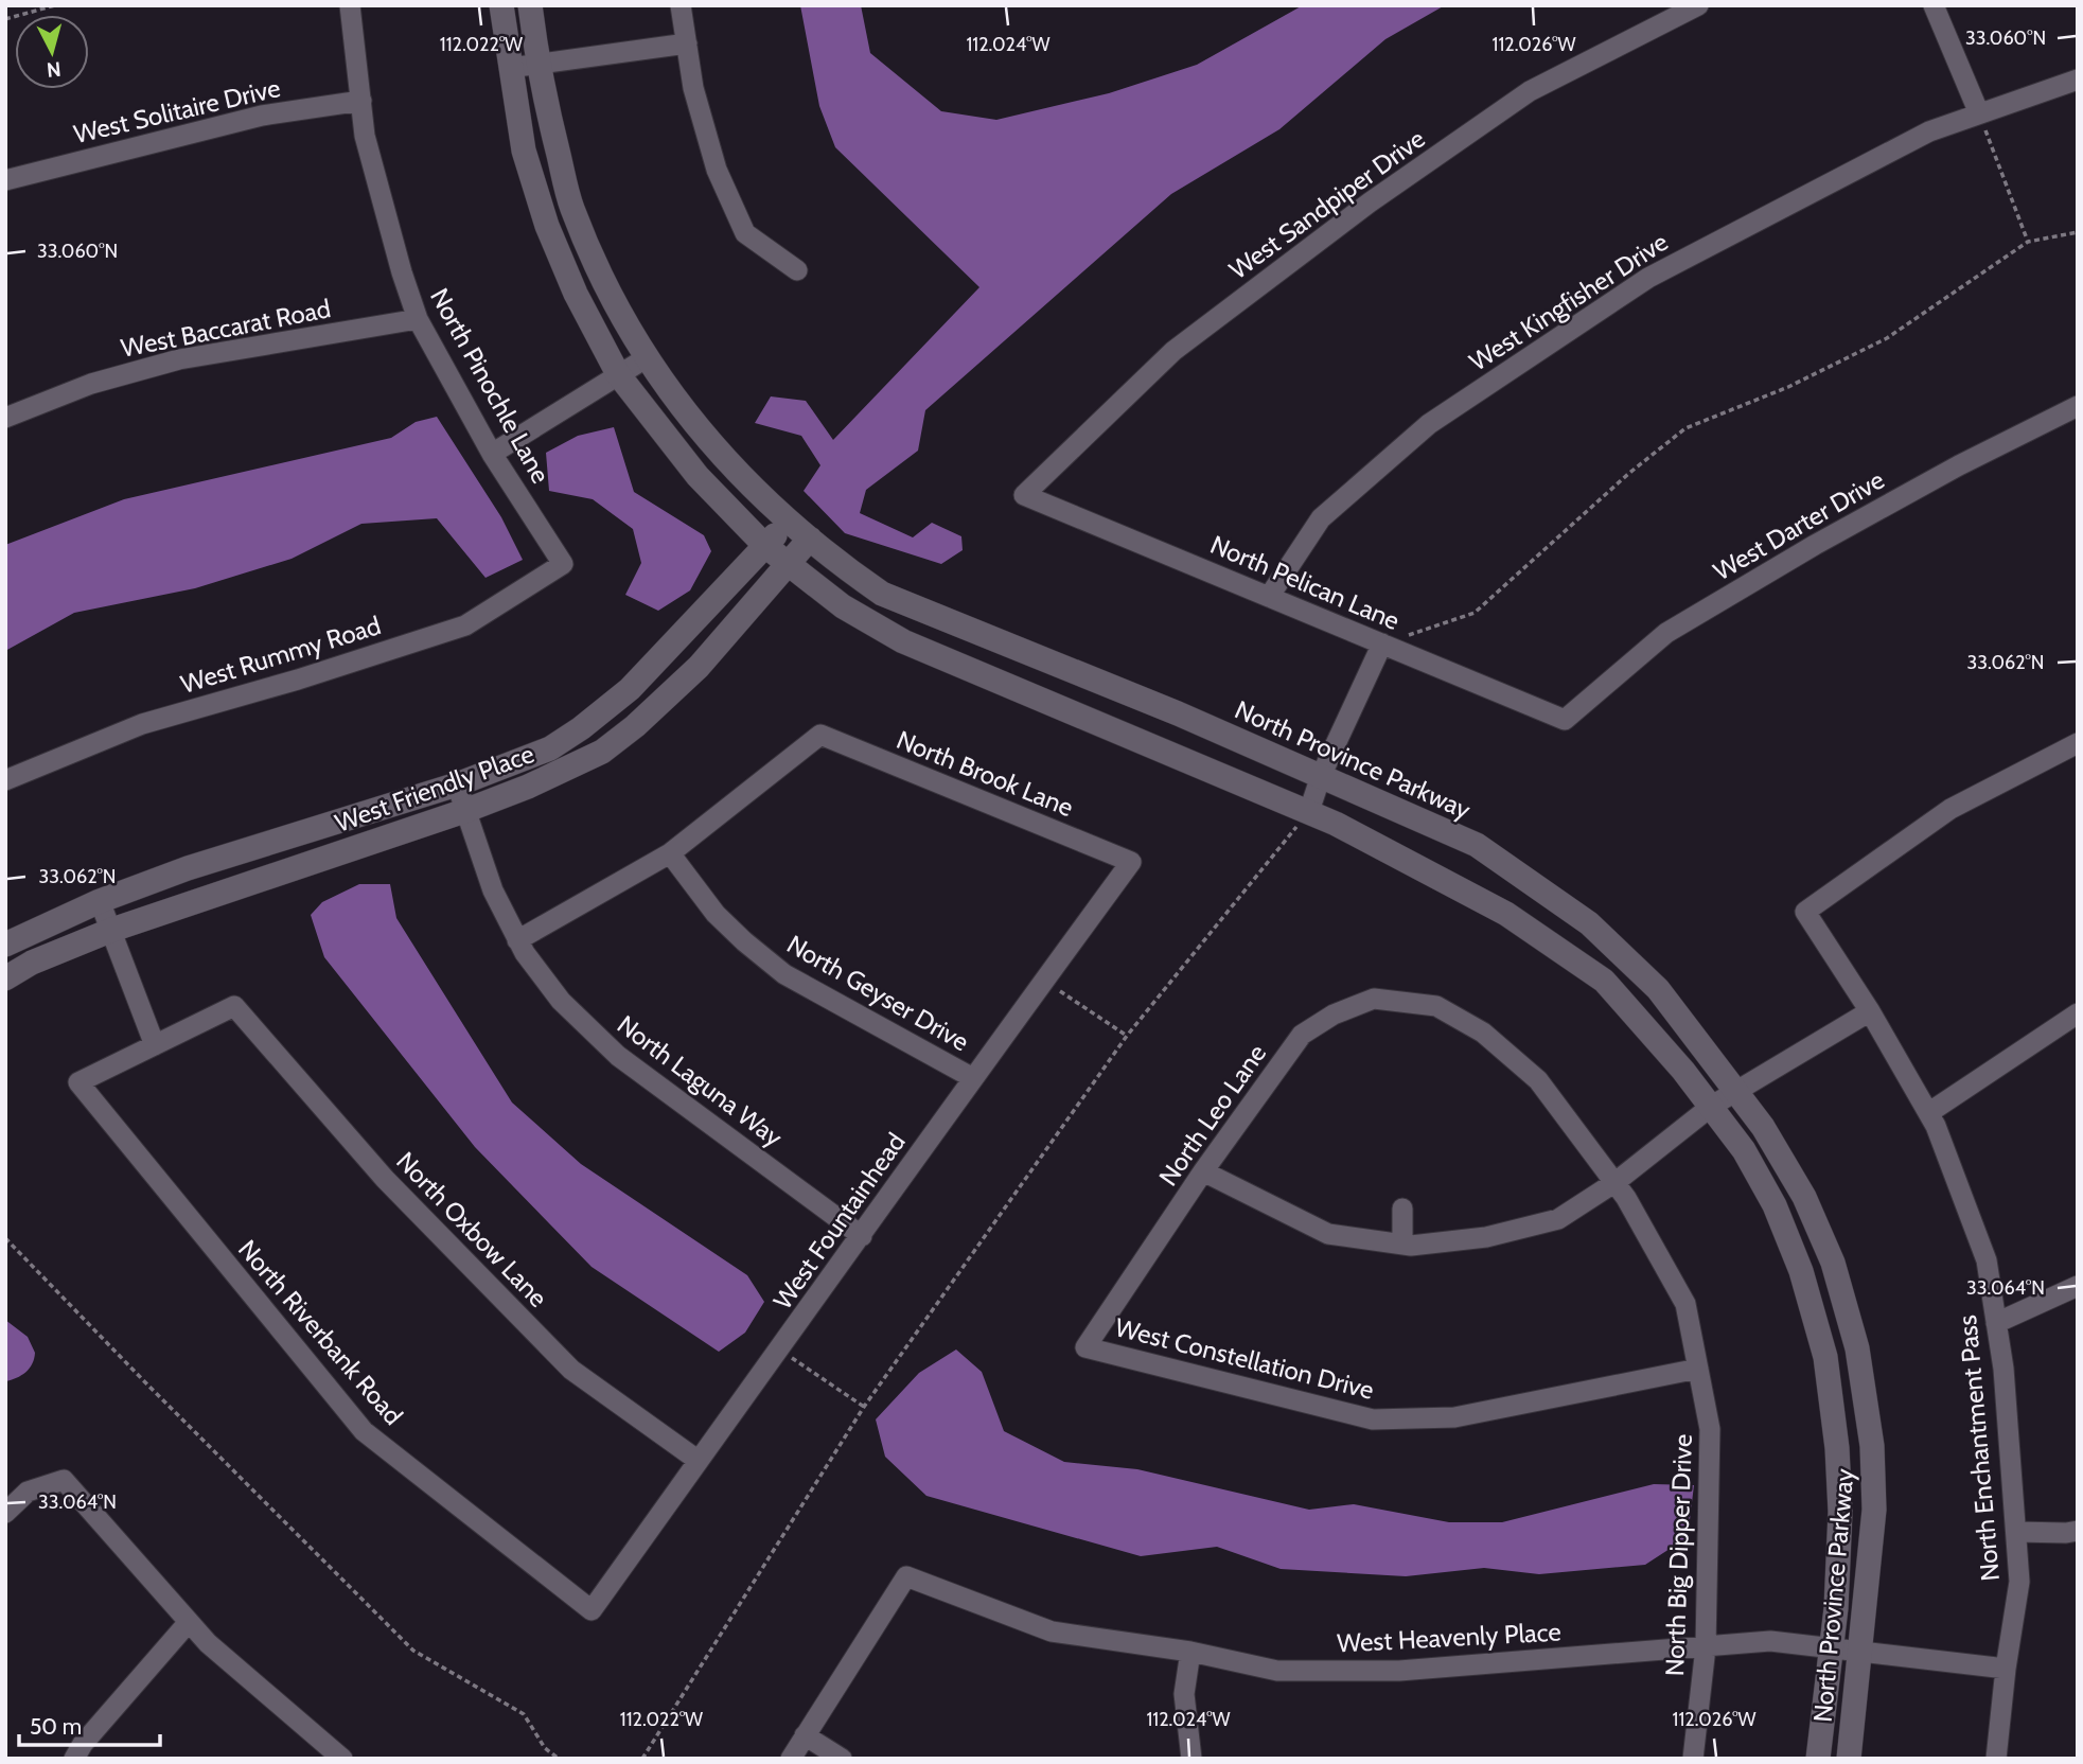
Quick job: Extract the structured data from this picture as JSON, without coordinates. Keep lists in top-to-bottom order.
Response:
{
  "streets": {
    "street": [
      "West Solitaire Drive",
      "West Sandpiper Drive",
      "West Kingfisher Drive",
      "West Baccarat Road",
      "North Pinochle Lane",
      "West Darter Drive",
      "North Pelican Lane",
      "West Rummy Road",
      "North Province Parkway",
      "North Brook Lane",
      "West Friendly Place",
      "North Geyser Drive",
      "North Laguna Way",
      "North Leo Lane",
      "West Fountainhead",
      "North Oxbow Lane",
      "North Riverbank Road",
      "West Constellation Drive",
      "North Enchantment Pass",
      "North Big Dipper Drive",
      "West Heavenly Place"
    ]
  },
  "crossings": [
    ["West Solitaire Drive", "North Pinochle Lane"],
    ["West Sandpiper Drive", "North Pelican Lane"],
    ["West Kingfisher Drive", "North Pelican Lane"],
    ["West Baccarat Road", "North Pinochle Lane"],
    ["North Pinochle Lane", "West Rummy Road"],
    ["West Darter Drive", "North Pelican Lane"],
    ["North Province Parkway", "West Friendly Place"],
    ["North Province Parkway", "West Heavenly Place"],
    ["North Brook Lane", "North Geyser Drive"],
    ["North Brook Lane", "West Fountainhead"],
    ["West Friendly Place", "North Laguna Way"],
    ["North Geyser Drive", "West Fountainhead"],
    ["North Laguna Way", "West Fountainhead"],
    ["North Leo Lane", "West Constellation Drive"],
    ["North Leo Lane", "North Big Dipper Drive"],
    ["West Fountainhead", "North Oxbow Lane"],
    ["West Fountainhead", "North Riverbank Road"],
    ["North Oxbow Lane", "North Riverbank Road"],
    ["West Constellation Drive", "North Big Dipper Drive"],
    ["North Enchantment Pass", "West Heavenly Place"],
    ["North Big Dipper Drive", "West Heavenly Place"]
  ],
  "scale_bar": "50 m",
  "north": "bottom",
  "coordinates": [
    "33.060°N",
    "112.022°W",
    "112.024°W",
    "112.026°W",
    "33.062°N",
    "33.064°N"
  ]
}
